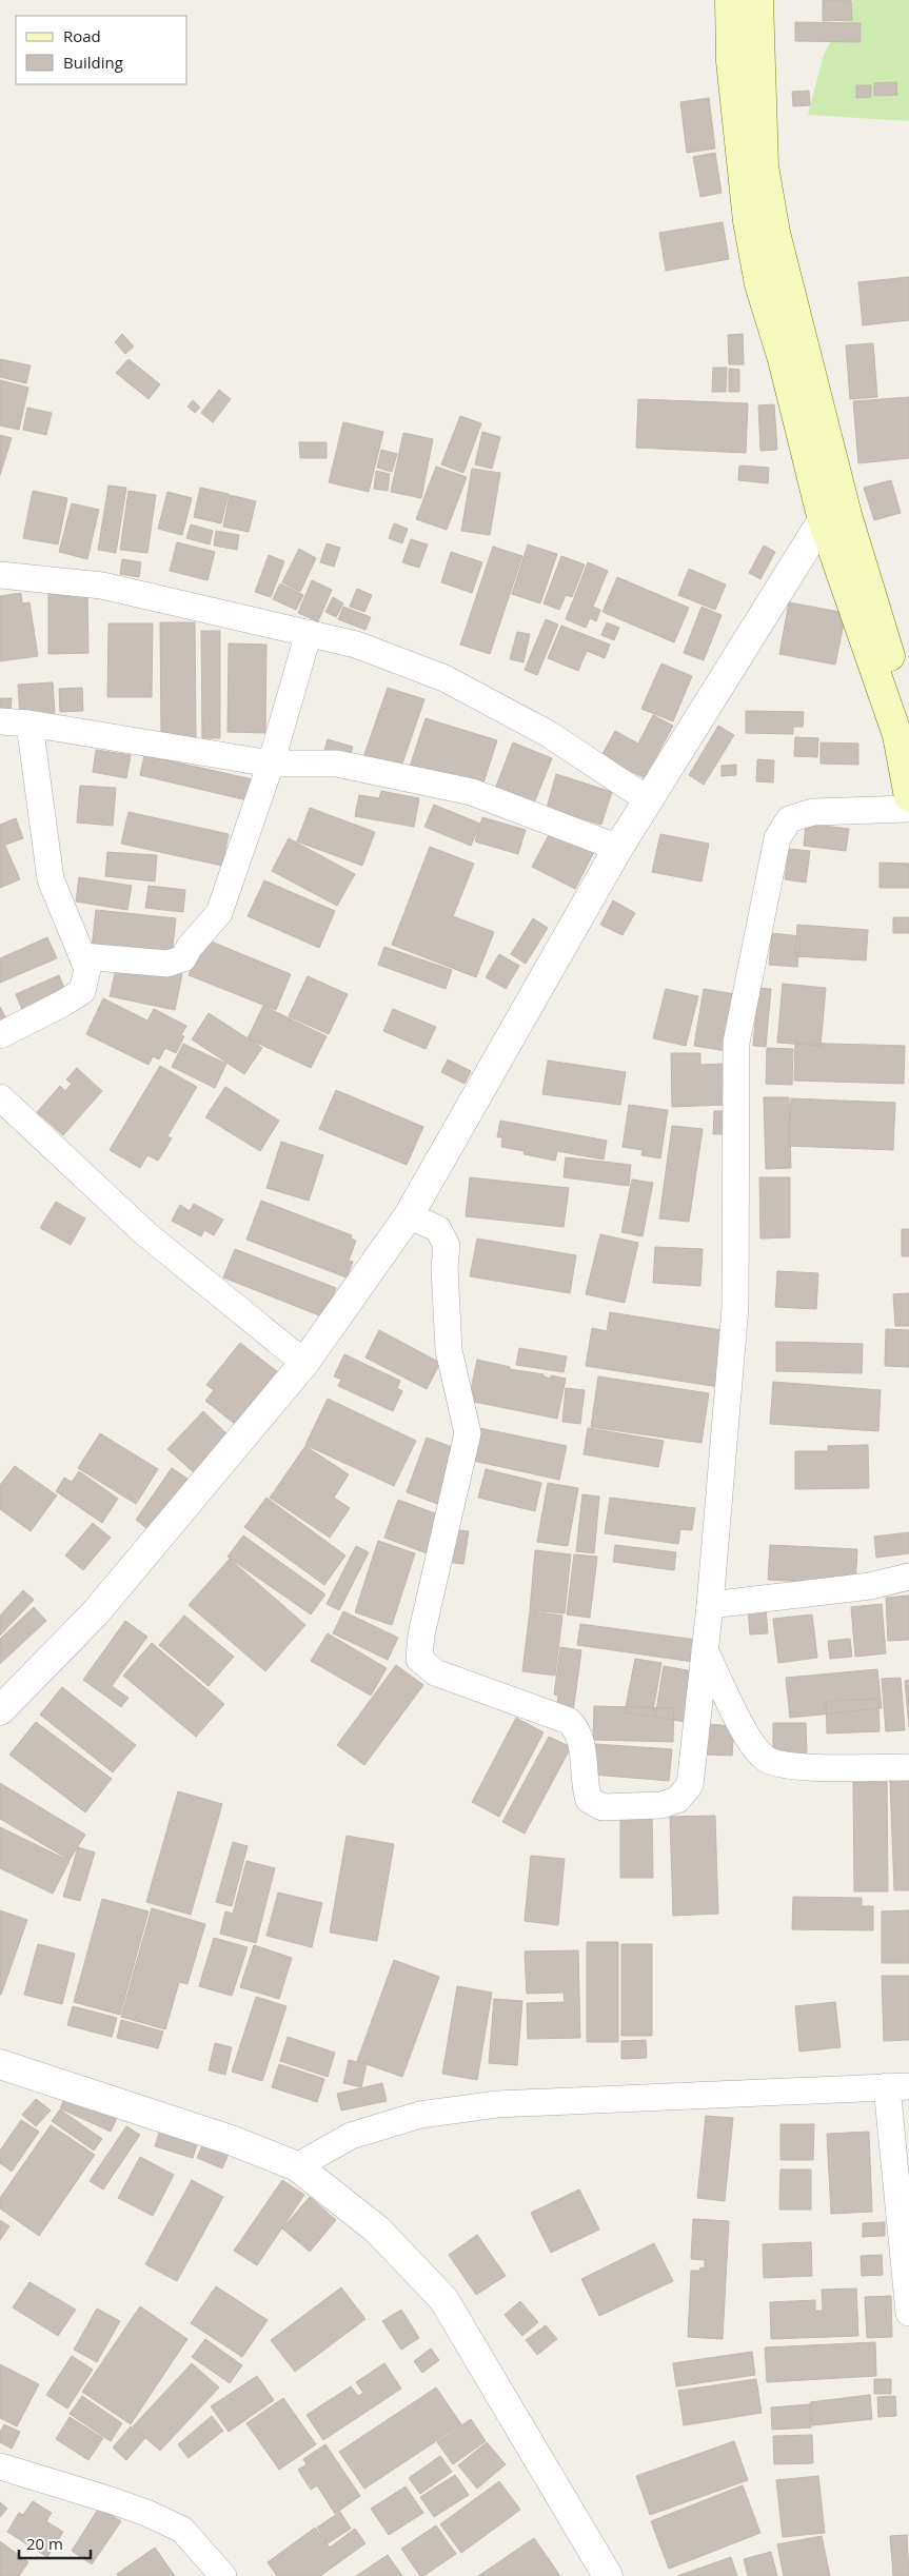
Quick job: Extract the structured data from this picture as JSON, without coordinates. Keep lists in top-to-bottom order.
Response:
{
  "legend": ["Road", "Building"],
  "scale_bar": "20 m"
}
